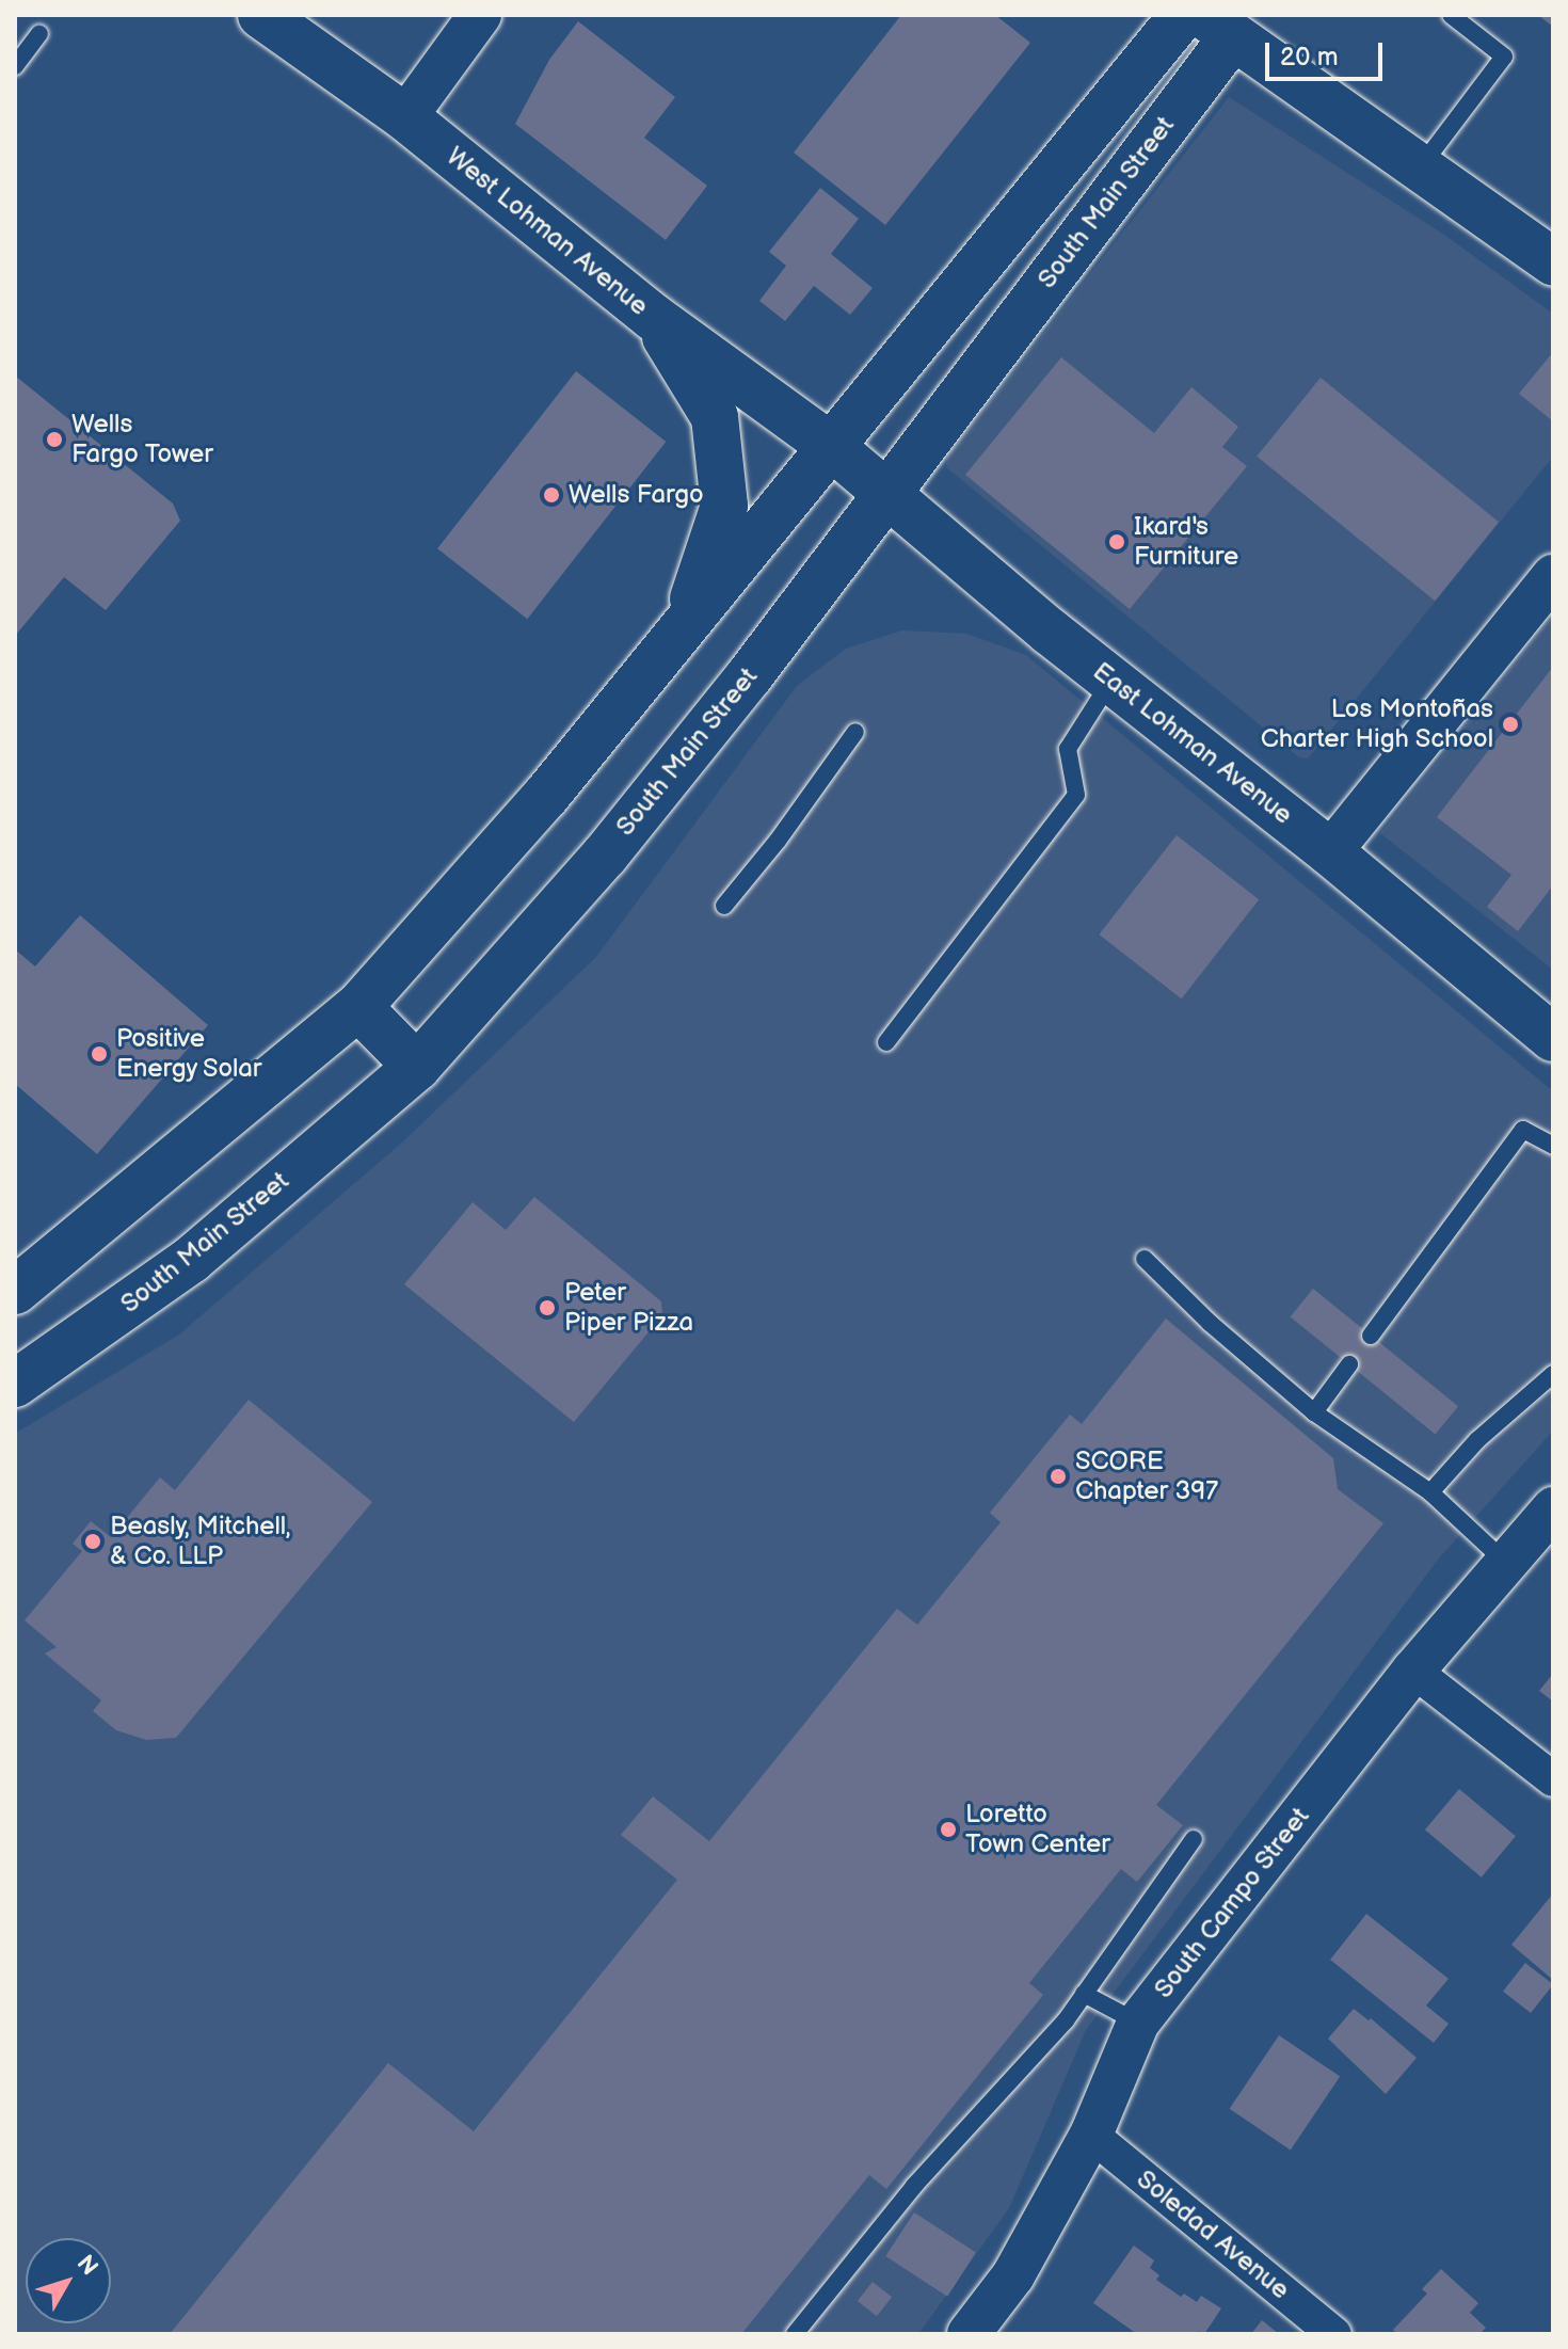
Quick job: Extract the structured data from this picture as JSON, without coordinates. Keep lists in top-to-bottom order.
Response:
{
  "streets": {
    "main road": ["South Main Street", "West Lohman Avenue", "East Lohman Avenue"],
    "street": ["South Campo Street", "Soledad Avenue"]
  },
  "crossings": [
    ["South Main Street", "East Lohman Avenue"],
    ["West Lohman Avenue", "East Lohman Avenue"],
    ["South Campo Street", "Soledad Avenue"]
  ],
  "places": [
    "Wells Fargo Tower",
    "Wells Fargo",
    "Ikard's Furniture",
    "Los Montoñas Charter High School",
    "Positive Energy Solar",
    "Peter Piper Pizza",
    "SCORE Chapter 397",
    "Beasly, Mitchell, & Co. LLP",
    "Loretto Town Center"
  ],
  "scale_bar": "20 m",
  "north": "top right"
}
